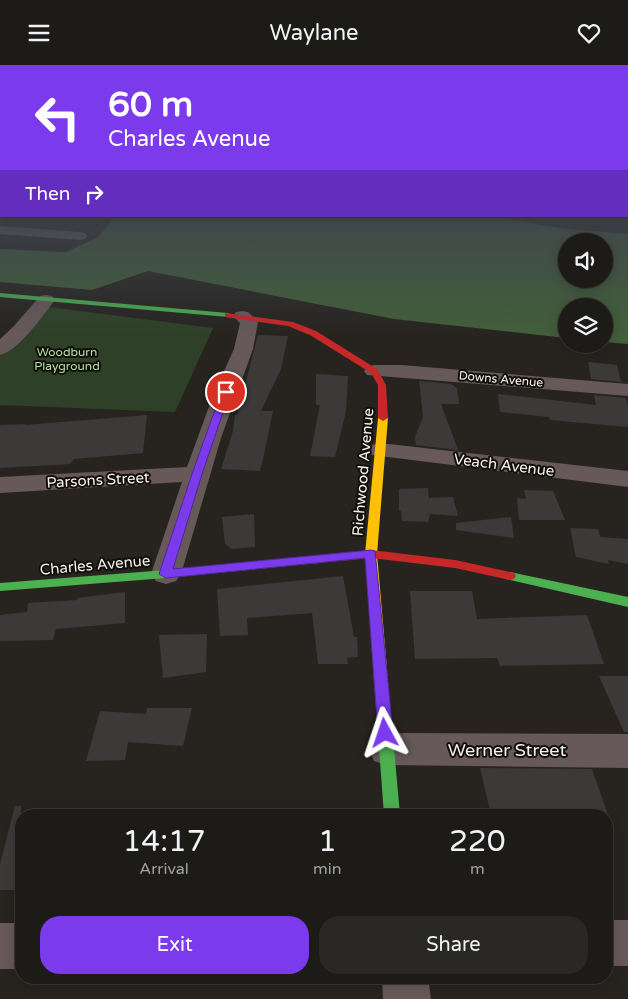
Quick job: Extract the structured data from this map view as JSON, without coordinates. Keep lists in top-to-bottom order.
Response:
{
  "streets": {
    "street": [
      "Downs Avenue",
      "Veach Avenue",
      "Richwood Avenue",
      "Parsons Street",
      "Charles Avenue",
      "Werner Street"
    ]
  },
  "crossings": [
    ["Downs Avenue", "Richwood Avenue"],
    ["Veach Avenue", "Richwood Avenue"],
    ["Richwood Avenue", "Charles Avenue"]
  ],
  "parks": ["Woodburn Playground"],
  "page": {
    "header": "Waylane",
    "turn": ["60 m", "Charles Avenue"],
    "then": "Then",
    "eta": [
      "14:17",
      "Arrival",
      "1",
      "min",
      "220",
      "m"
    ],
    "buttons": ["Exit", "Share"]
  }
}
